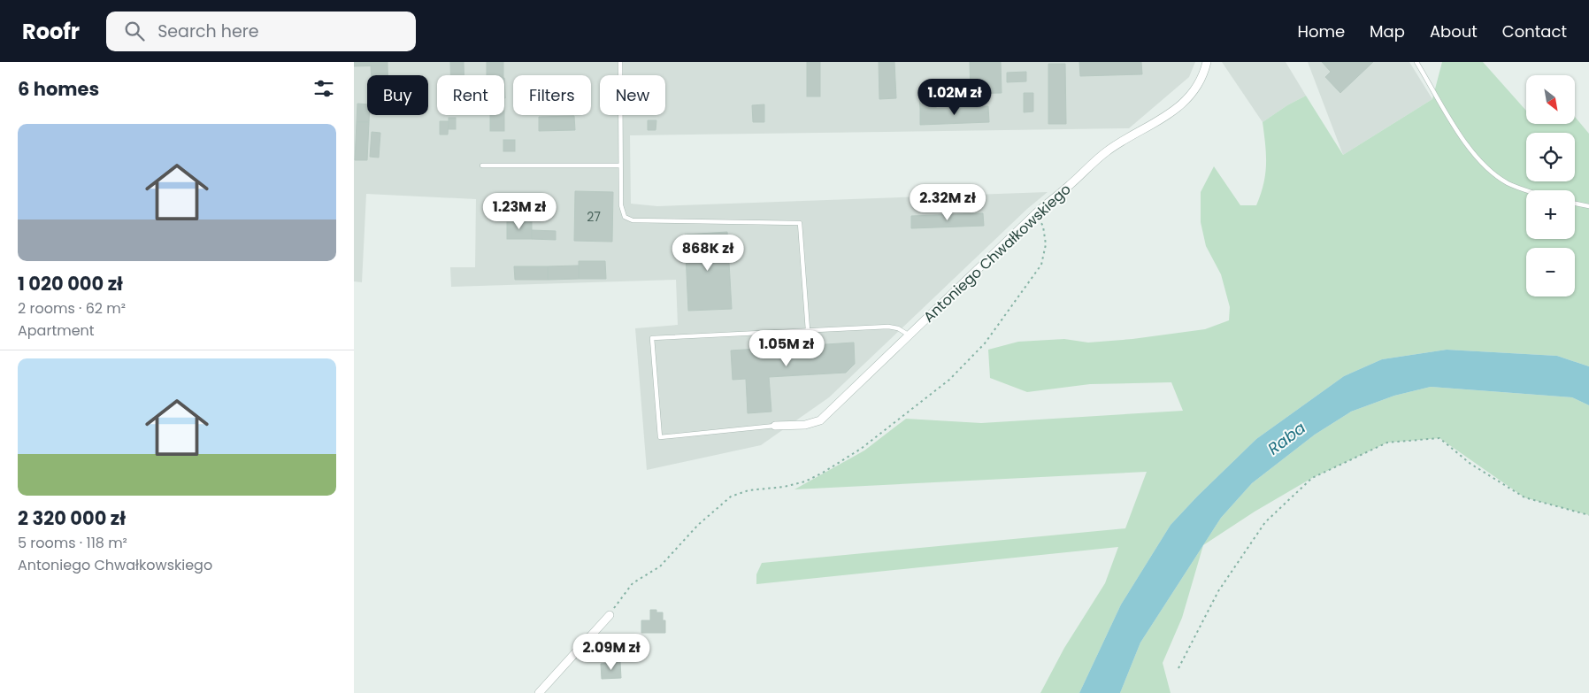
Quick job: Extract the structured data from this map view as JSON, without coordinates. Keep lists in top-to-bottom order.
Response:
{
  "streets": {
    "street": ["Antoniego Chwałkowskiego"]
  },
  "water": ["Raba"],
  "house_numbers": ["27"],
  "north": "bottom right",
  "page": {
    "header": "Roofr",
    "search": "Search here",
    "nav": [
      "Home",
      "Map",
      "About",
      "Contact"
    ],
    "heading": "6 homes",
    "map_buttons": ["+", "−"],
    "chip": [
      "Buy",
      "Rent",
      "Filters",
      "New"
    ],
    "price": [
      "1.02M zł",
      "2.32M zł",
      "1.23M zł",
      "868K zł",
      "1.05M zł",
      "2.09M zł"
    ],
    "list": [
      {
        "name": "1 020 000 zł",
        "note": "2 rooms · 62 m² · Apartment"
      },
      {
        "name": "2 320 000 zł",
        "note": "5 rooms · 118 m² · Antoniego Chwałkowskiego"
      }
    ]
  }
}
